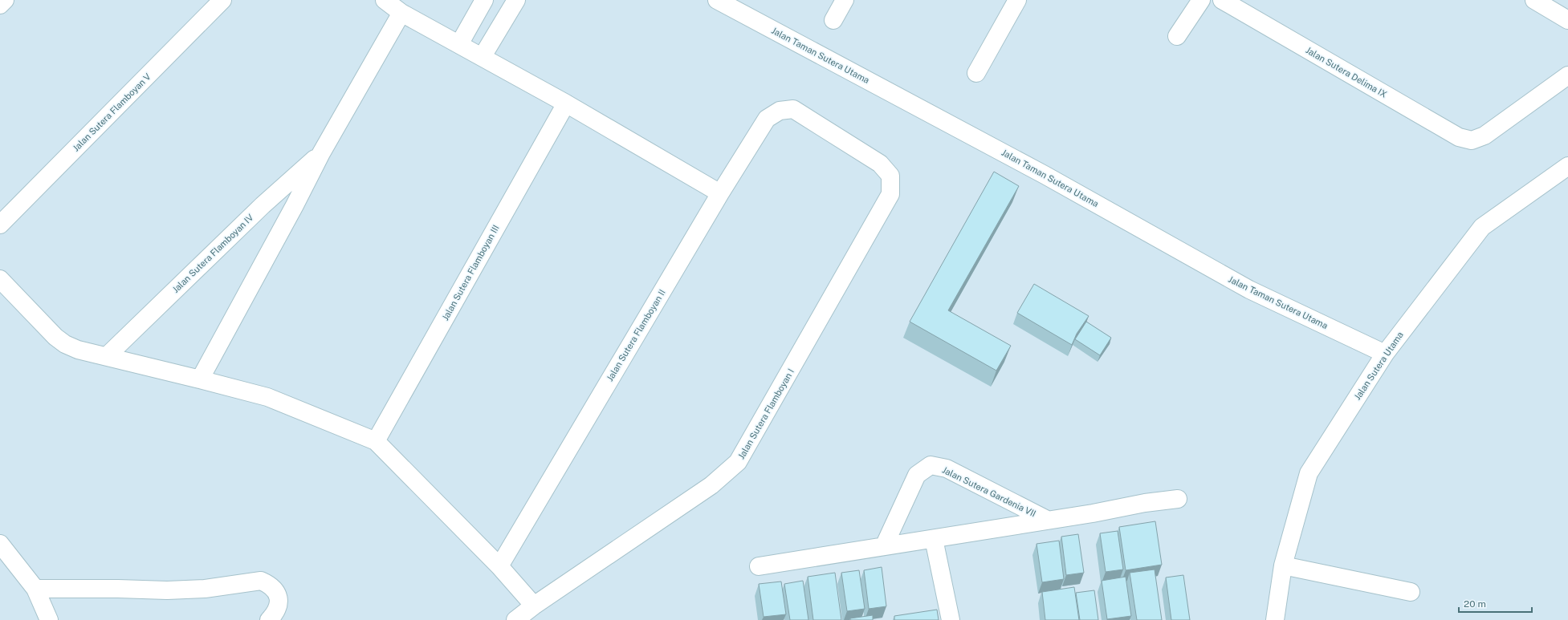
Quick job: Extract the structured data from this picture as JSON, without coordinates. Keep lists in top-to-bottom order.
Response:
{
  "streets": {
    "street": [
      "Jalan Taman Sutera Utama",
      "Jalan Sutera Delima IX",
      "Jalan Sutera Flamboyan V",
      "Jalan Sutera Flamboyan IV",
      "Jalan Sutera Flamboyan III",
      "Jalan Sutera Flamboyan II",
      "Jalan Sutera Utama",
      "Jalan Sutera Flamboyan I",
      "Jalan Sutera Gardenia VII"
    ]
  },
  "crossings": [
    ["Jalan Taman Sutera Utama", "Jalan Sutera Utama"],
    ["Jalan Sutera Flamboyan II", "Jalan Sutera Flamboyan I"]
  ],
  "scale_bar": "20 m"
}
